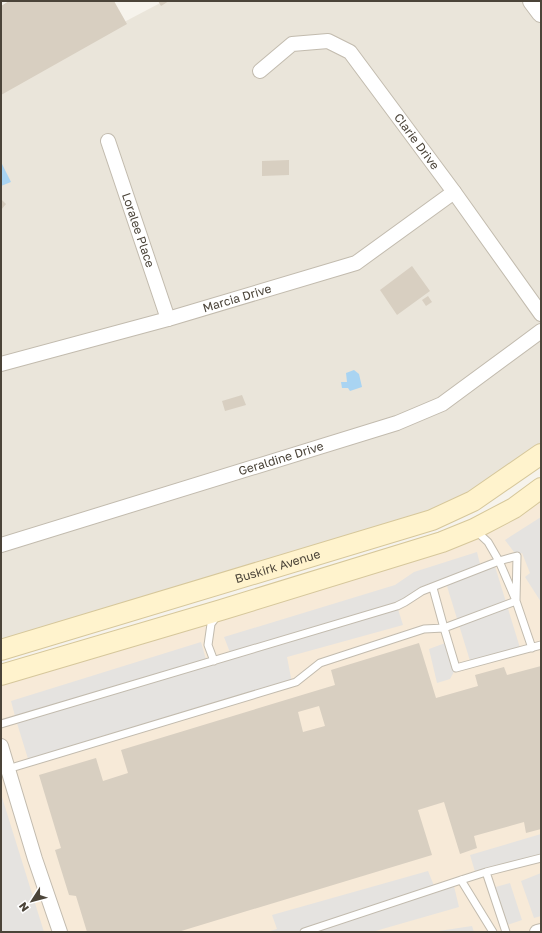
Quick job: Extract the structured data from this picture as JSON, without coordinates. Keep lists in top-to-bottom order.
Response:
{
  "streets": {
    "main road": ["Buskirk Avenue"],
    "street": [
      "Clarie Drive",
      "Loralee Place",
      "Marcia Drive",
      "Geraldine Drive"
    ]
  },
  "crossings": [
    ["Clarie Drive", "Marcia Drive"],
    ["Loralee Place", "Marcia Drive"]
  ],
  "north": "bottom left"
}
